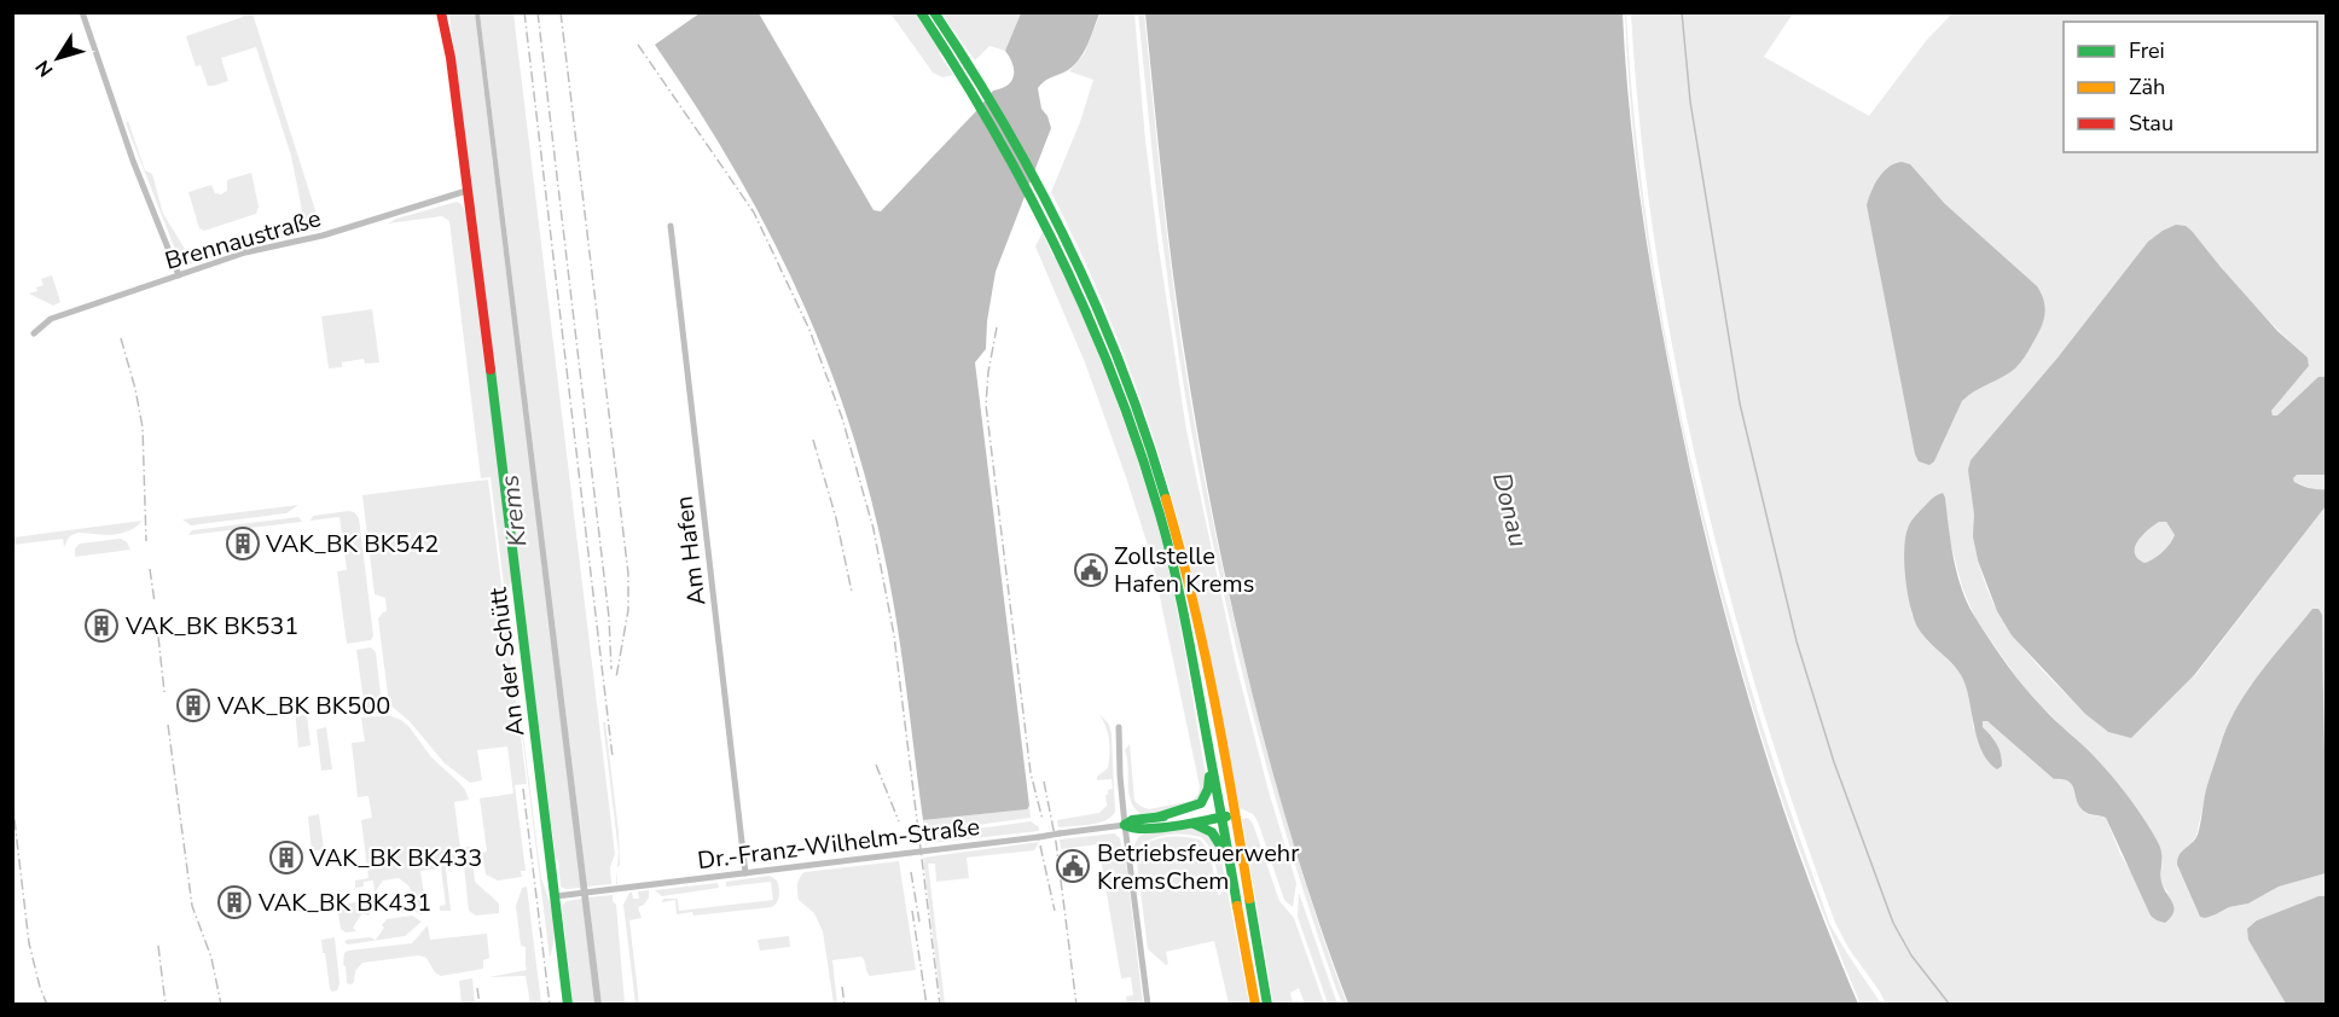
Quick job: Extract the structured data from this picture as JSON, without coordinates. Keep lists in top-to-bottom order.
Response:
{
  "streets": {
    "main road": ["An der Schütt"],
    "street": ["Brennaustraße", "Am Hafen", "Dr.-Franz-Wilhelm-Straße"]
  },
  "crossings": [
    ["Brennaustraße", "An der Schütt"],
    ["Am Hafen", "Dr.-Franz-Wilhelm-Straße"],
    ["An der Schütt", "Dr.-Franz-Wilhelm-Straße"]
  ],
  "water": ["Donau", "Krems"],
  "places": {
    "building": [
      "VAK_BK BK542",
      "VAK_BK BK531",
      "VAK_BK BK500",
      "VAK_BK BK433",
      "VAK_BK BK431"
    ],
    "public building": ["Zollstelle Hafen Krems", "Betriebsfeuerwehr KremsChem"]
  },
  "legend": ["Frei", "Zäh", "Stau"],
  "north": "bottom left"
}
